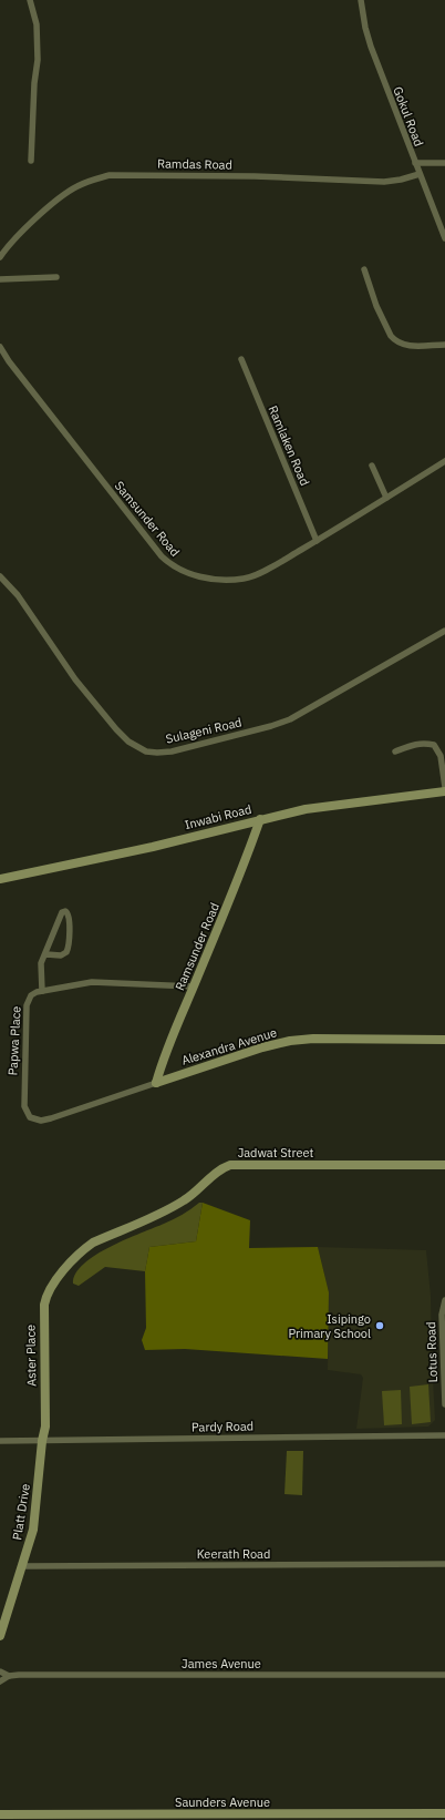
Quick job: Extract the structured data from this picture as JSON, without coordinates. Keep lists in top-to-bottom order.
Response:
{
  "streets": {
    "street": [
      "Gokul Road",
      "Ramdas Road",
      "Ramlaken Road",
      "Samsunder Road",
      "Sulageni Road",
      "Inwabi Road",
      "Ramsunder Road",
      "Papwa Place",
      "Alexandra Avenue",
      "Jadwat Street",
      "Lotus Road",
      "Aster Place",
      "Pardy Road",
      "Platt Drive",
      "Keerath Road",
      "James Avenue",
      "Saunders Avenue"
    ]
  },
  "crossings": [
    ["Gokul Road", "Ramdas Road"],
    ["Ramlaken Road", "Samsunder Road"],
    ["Inwabi Road", "Ramsunder Road"],
    ["Ramsunder Road", "Alexandra Avenue"],
    ["Papwa Place", "Alexandra Avenue"],
    ["Jadwat Street", "Aster Place"],
    ["Aster Place", "Pardy Road"],
    ["Aster Place", "Platt Drive"],
    ["Pardy Road", "Platt Drive"],
    ["Platt Drive", "Keerath Road"]
  ],
  "places": ["Isipingo Primary School"]
}
